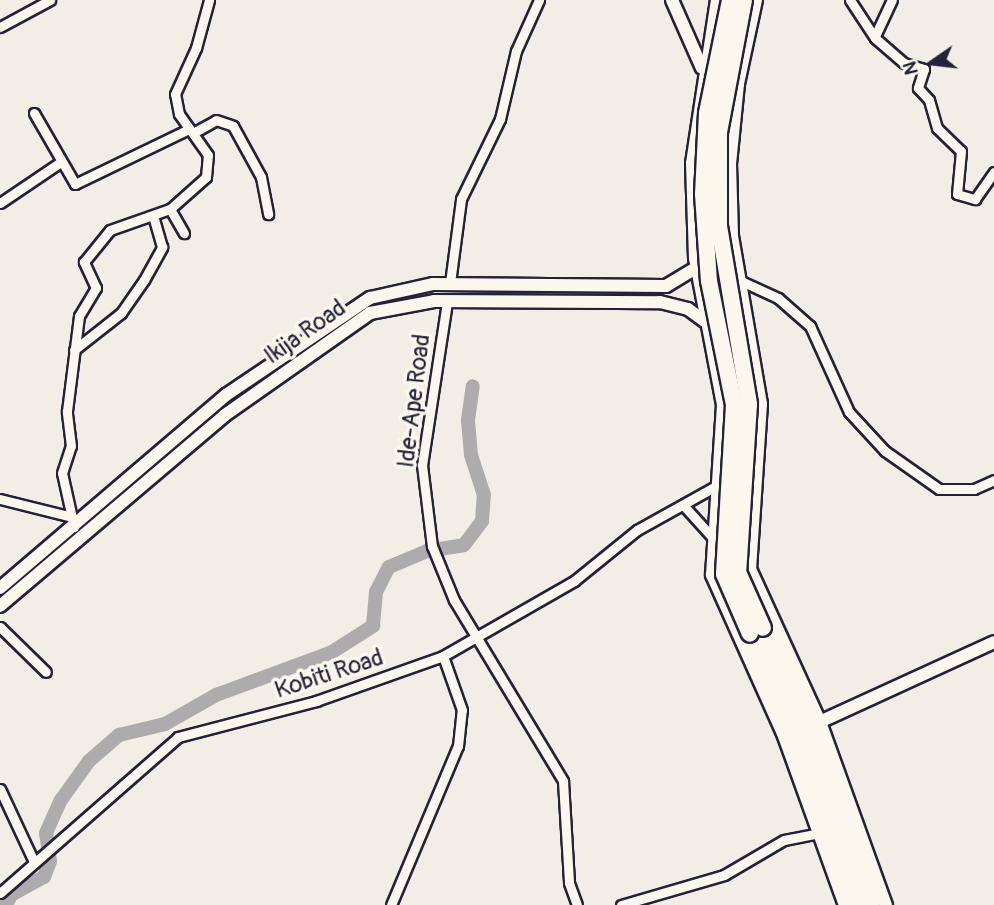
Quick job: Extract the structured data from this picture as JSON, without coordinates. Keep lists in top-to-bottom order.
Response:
{
  "streets": {
    "street": ["Ikija Road", "Ide-Ape Road", "Kobiti Road"]
  },
  "crossings": [
    ["Ikija Road", "Ide-Ape Road"],
    ["Ide-Ape Road", "Kobiti Road"]
  ],
  "north": "left"
}
